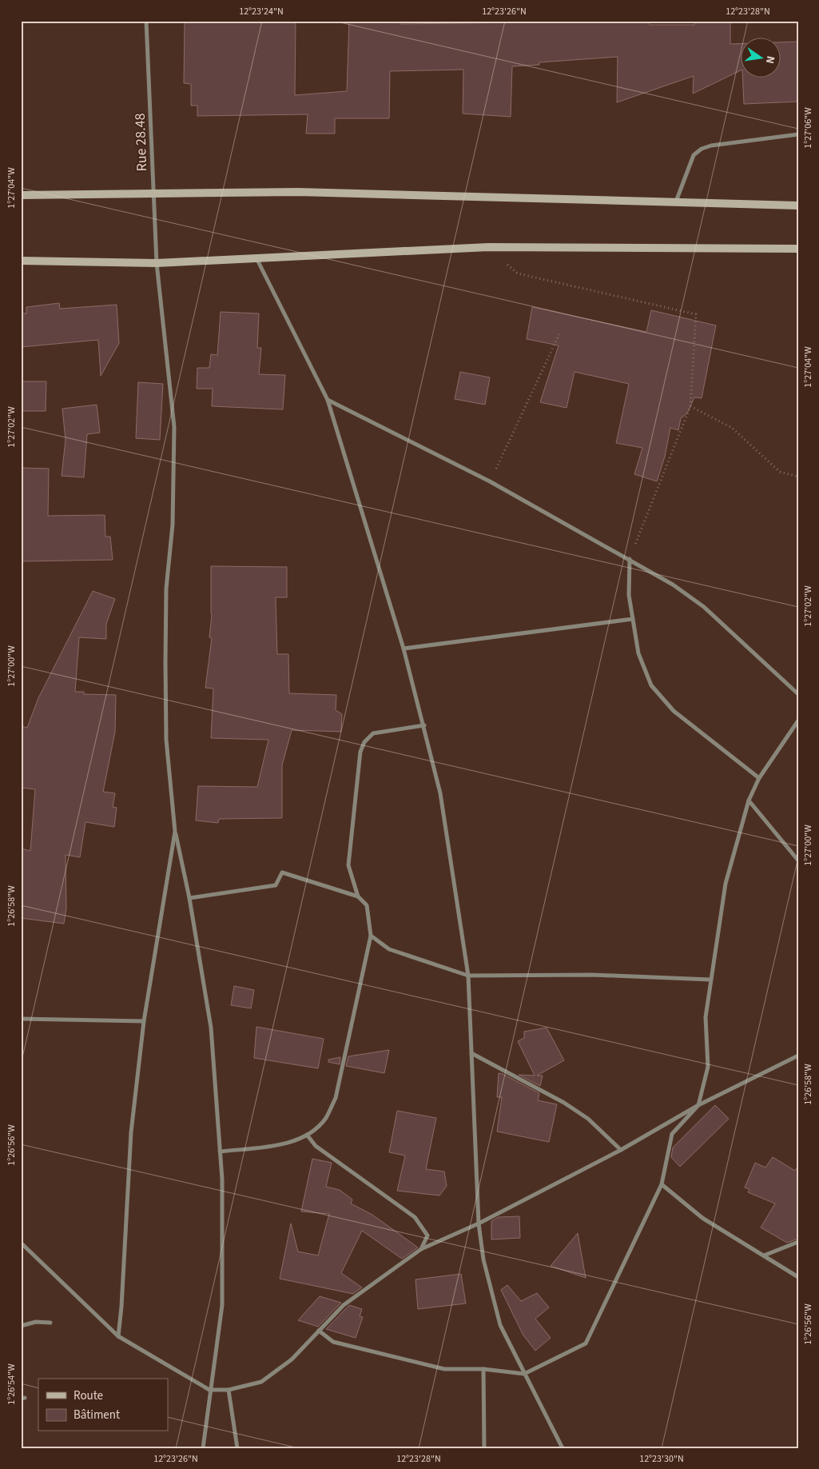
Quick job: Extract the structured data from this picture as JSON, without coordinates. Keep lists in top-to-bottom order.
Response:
{
  "streets": {
    "street": ["Rue 28.48"]
  },
  "legend": ["Route", "Bâtiment"],
  "north": "right",
  "coordinates": [
    "12°23'24\"N",
    "12°23'26\"N",
    "12°23'28\"N",
    "1°27'06\"W",
    "1°27'04\"W",
    "1°27'02\"W",
    "1°27'00\"W",
    "1°26'58\"W",
    "1°26'56\"W",
    "1°26'54\"W",
    "12°23'30\"N"
  ]
}
